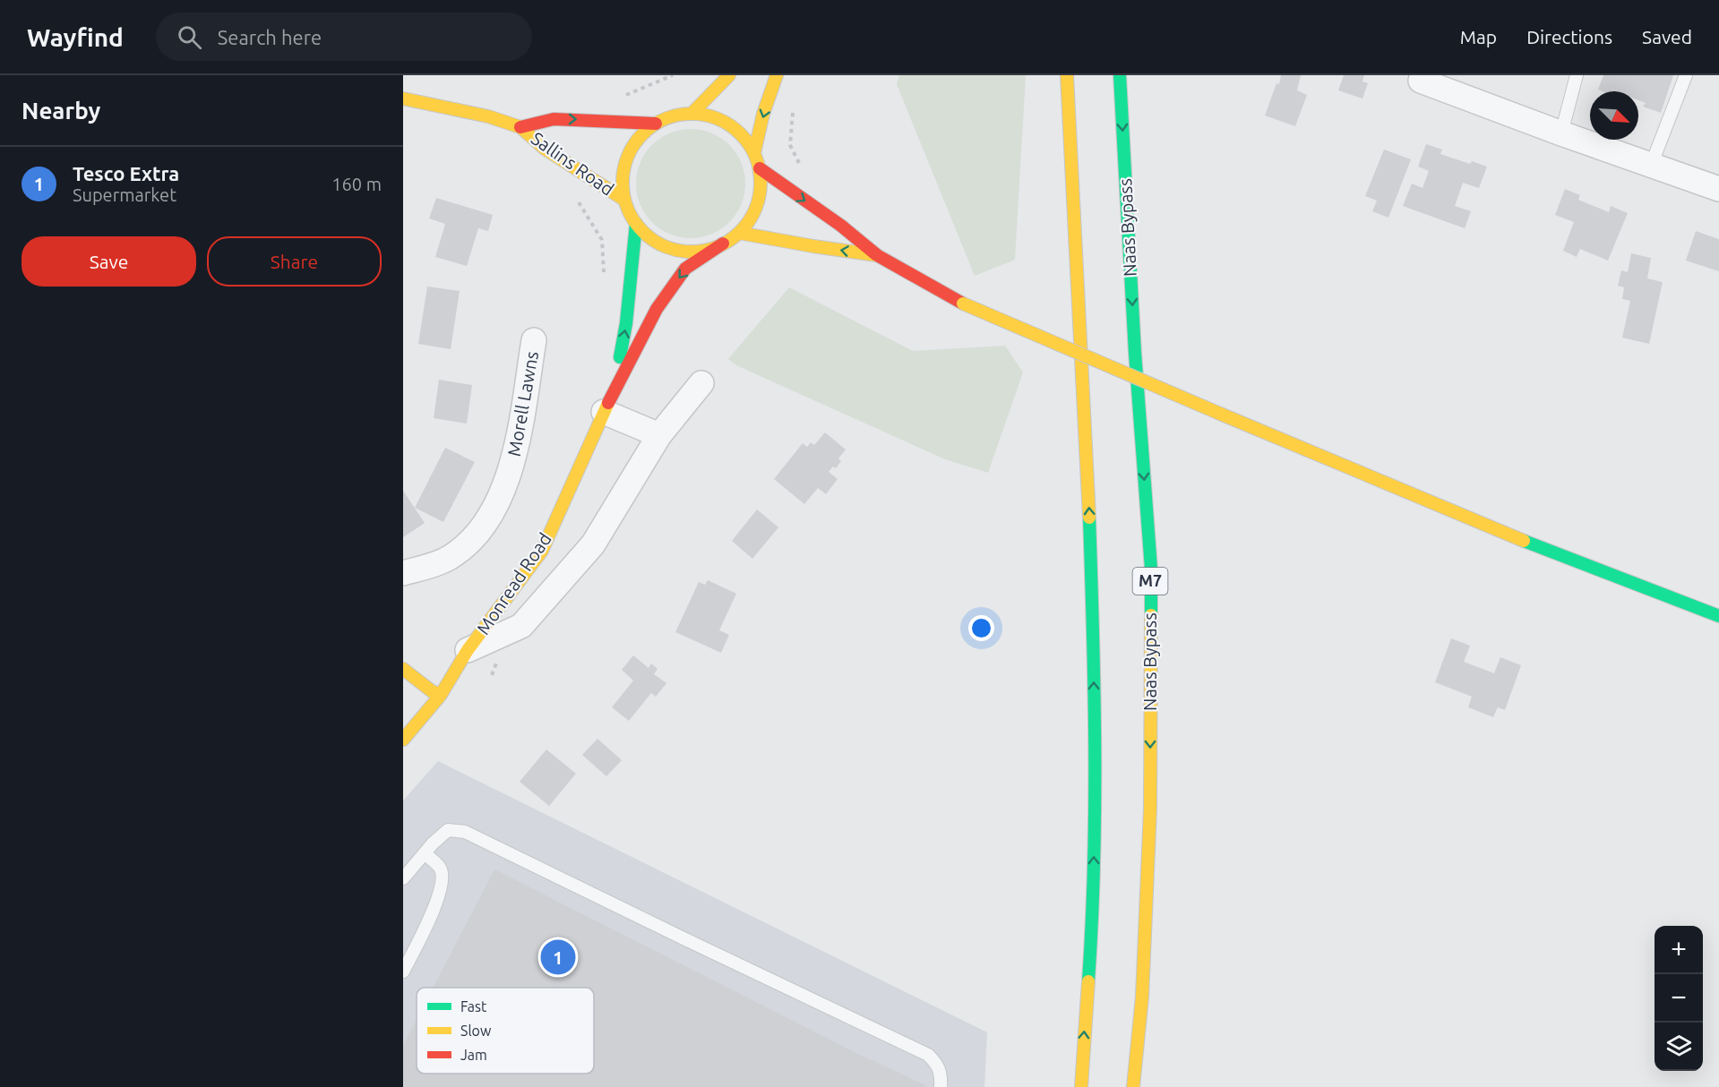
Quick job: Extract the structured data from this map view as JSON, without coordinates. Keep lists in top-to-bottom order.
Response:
{
  "streets": {
    "main road": [
      "Sallins Road",
      "Naas Bypass",
      "M7",
      "Monread Road"
    ],
    "street": ["Morell Lawns"]
  },
  "crossings": [
    ["Sallins Road", "Monread Road"]
  ],
  "one_way": ["Sallins Road"],
  "legend": ["Fast", "Slow", "Jam"],
  "north": "bottom right",
  "page": {
    "header": "Wayfind",
    "search": "Search here",
    "nav": ["Map", "Directions", "Saved"],
    "heading": "Nearby",
    "list": [
      {
        "mark": "1",
        "name": "Tesco Extra",
        "note": "Supermarket",
        "value": "160 m"
      }
    ],
    "buttons": ["Save", "Share"],
    "map_buttons": ["+", "−"],
    "pins": "1"
  }
}
